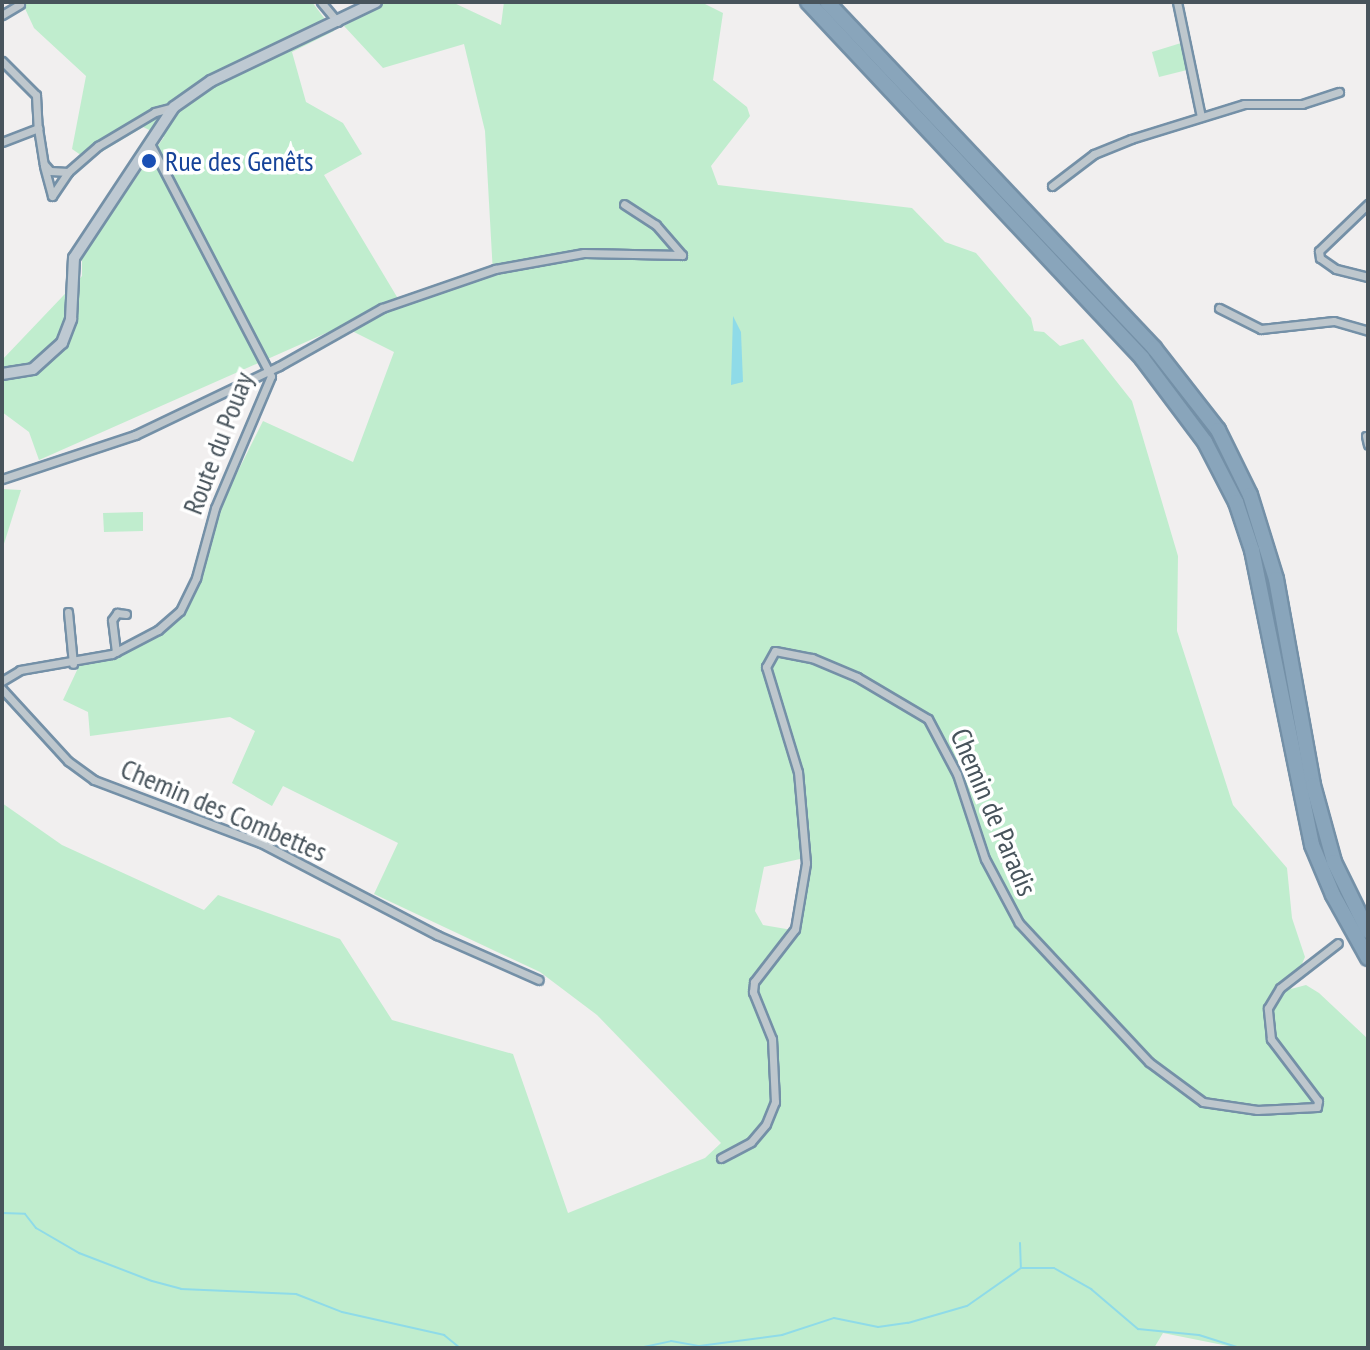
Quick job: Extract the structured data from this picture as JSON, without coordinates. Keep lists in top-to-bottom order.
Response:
{
  "streets": {
    "street": ["Route du Pouay", "Chemin des Combettes", "Chemin de Paradis"]
  },
  "places": ["Rue des Genêts"]
}
